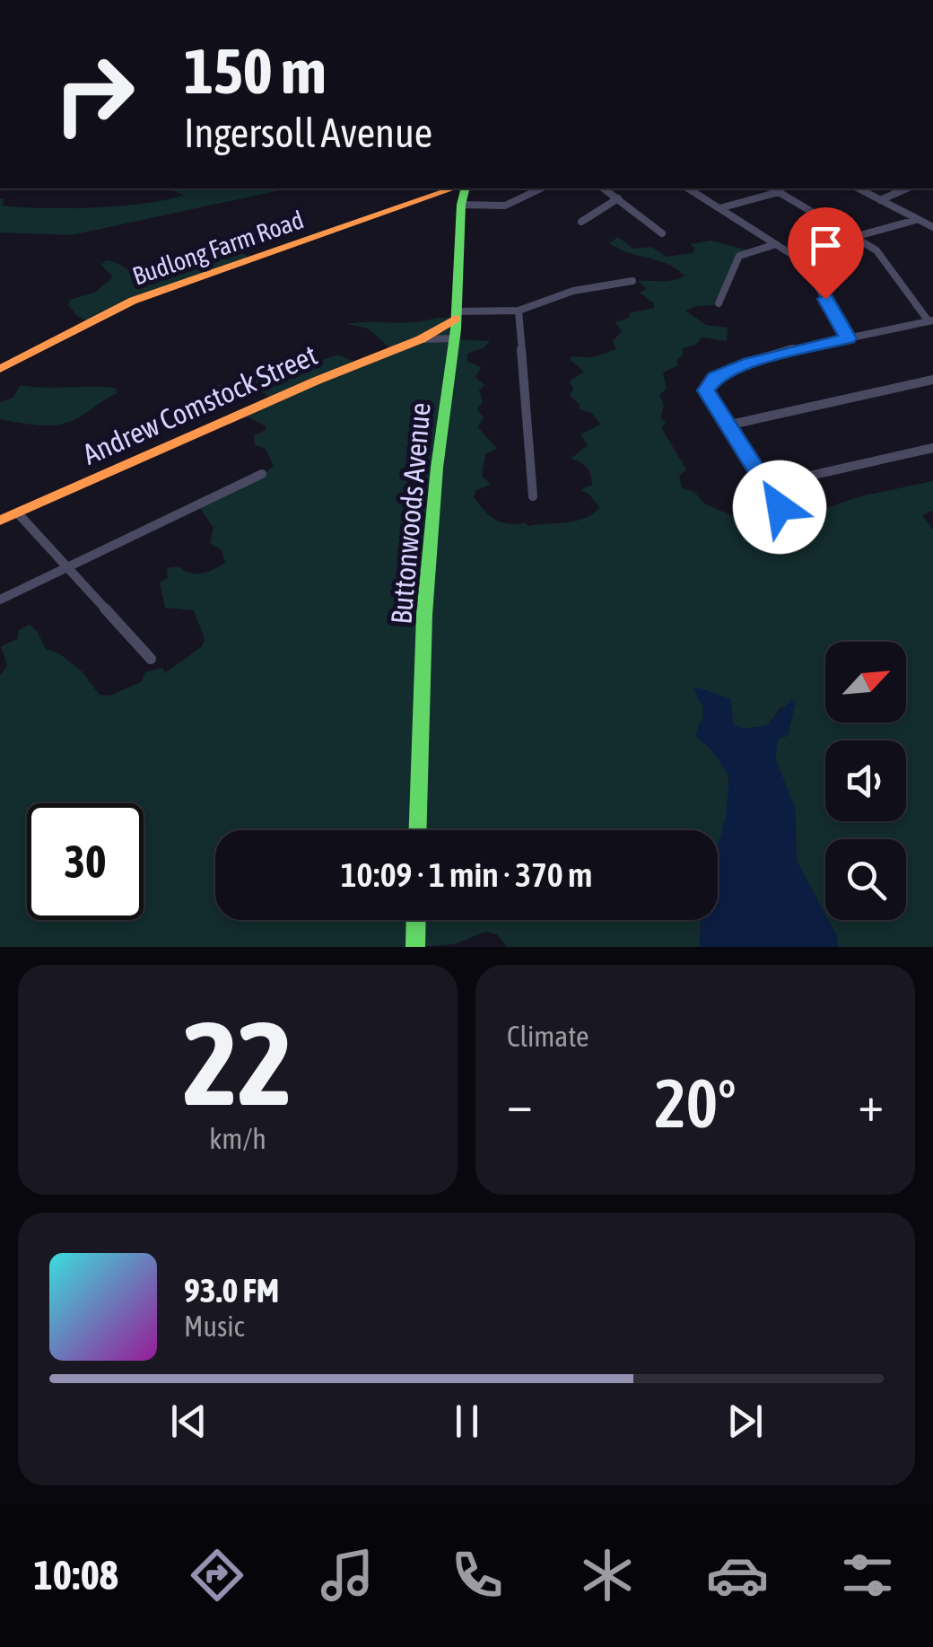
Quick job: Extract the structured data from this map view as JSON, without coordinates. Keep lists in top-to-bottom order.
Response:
{
  "streets": {
    "street": ["Budlong Farm Road", "Andrew Comstock Street", "Buttonwoods Avenue"]
  },
  "crossings": [
    ["Andrew Comstock Street", "Buttonwoods Avenue"]
  ],
  "north": "top right",
  "page": {
    "turn": ["150 m", "Ingersoll Avenue"],
    "limit": "30",
    "trip": "10:09 · 1 min · 370 m",
    "tile": [
      ["22", "km/h"],
      "Climate"
    ],
    "heat": ["−", "20°", "+"],
    "song": ["93.0 FM", "Music"],
    "tabs": "10:08"
  }
}
